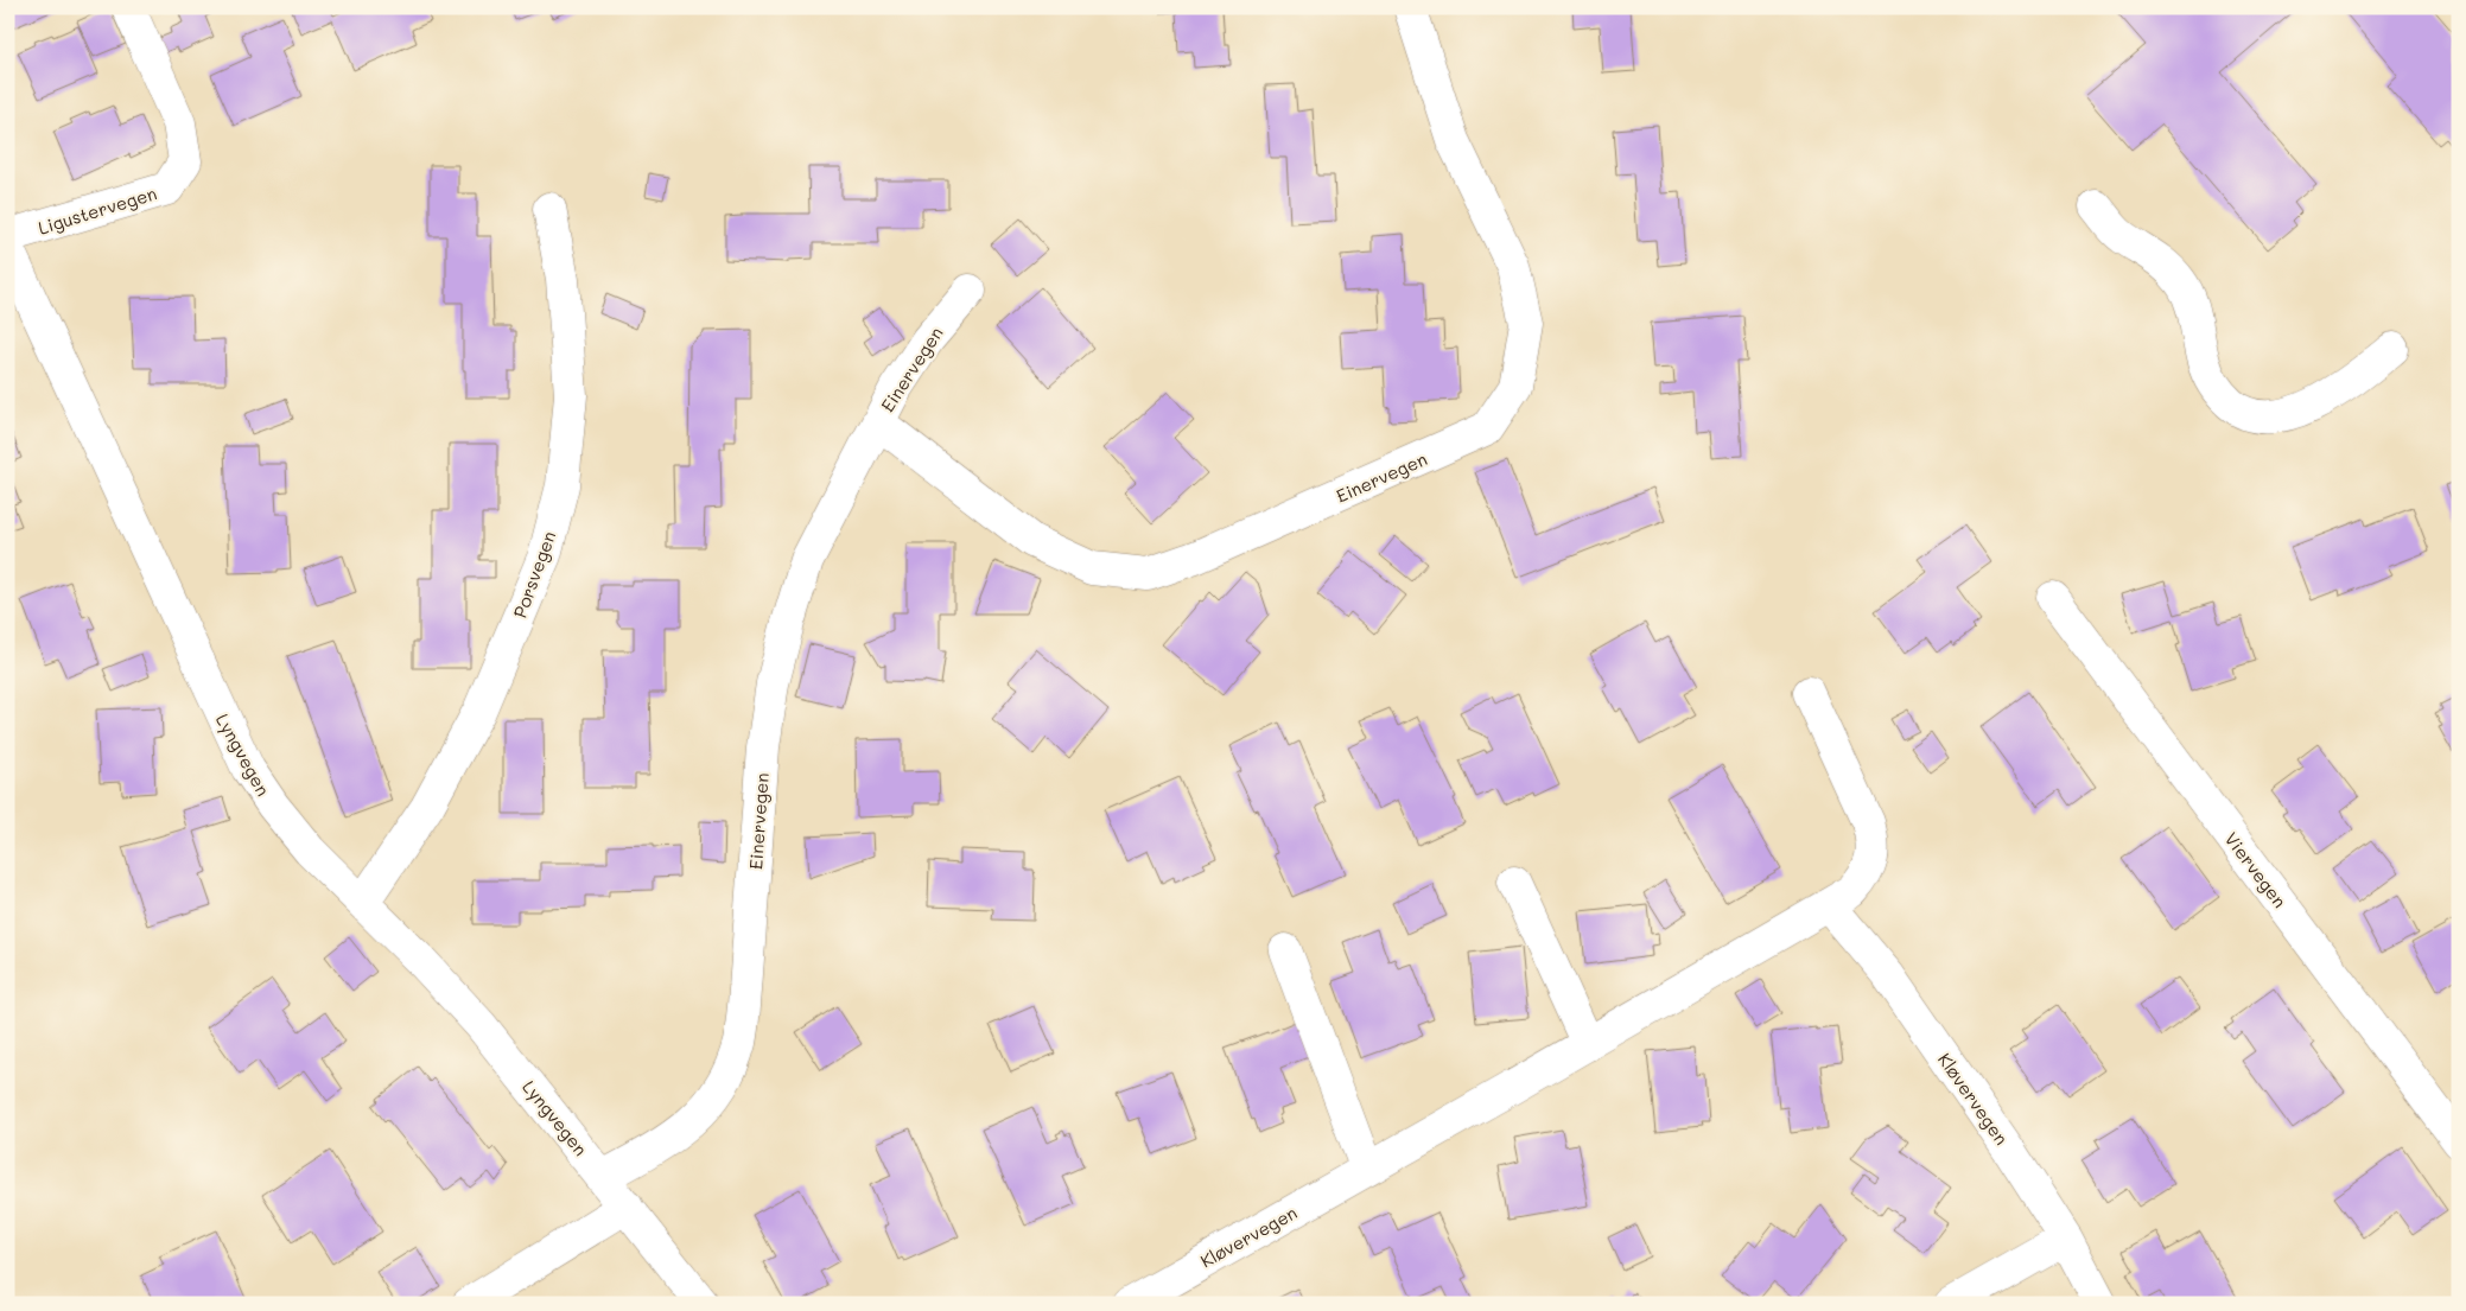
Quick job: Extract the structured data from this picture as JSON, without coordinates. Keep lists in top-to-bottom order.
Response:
{
  "streets": {
    "street": [
      "Ligustervegen",
      "Einervegen",
      "Porsvegen",
      "Lyngvegen",
      "Viervegen",
      "Kløvervegen"
    ]
  },
  "crossings": [
    ["Einervegen", "Lyngvegen"],
    ["Porsvegen", "Lyngvegen"]
  ]
}
